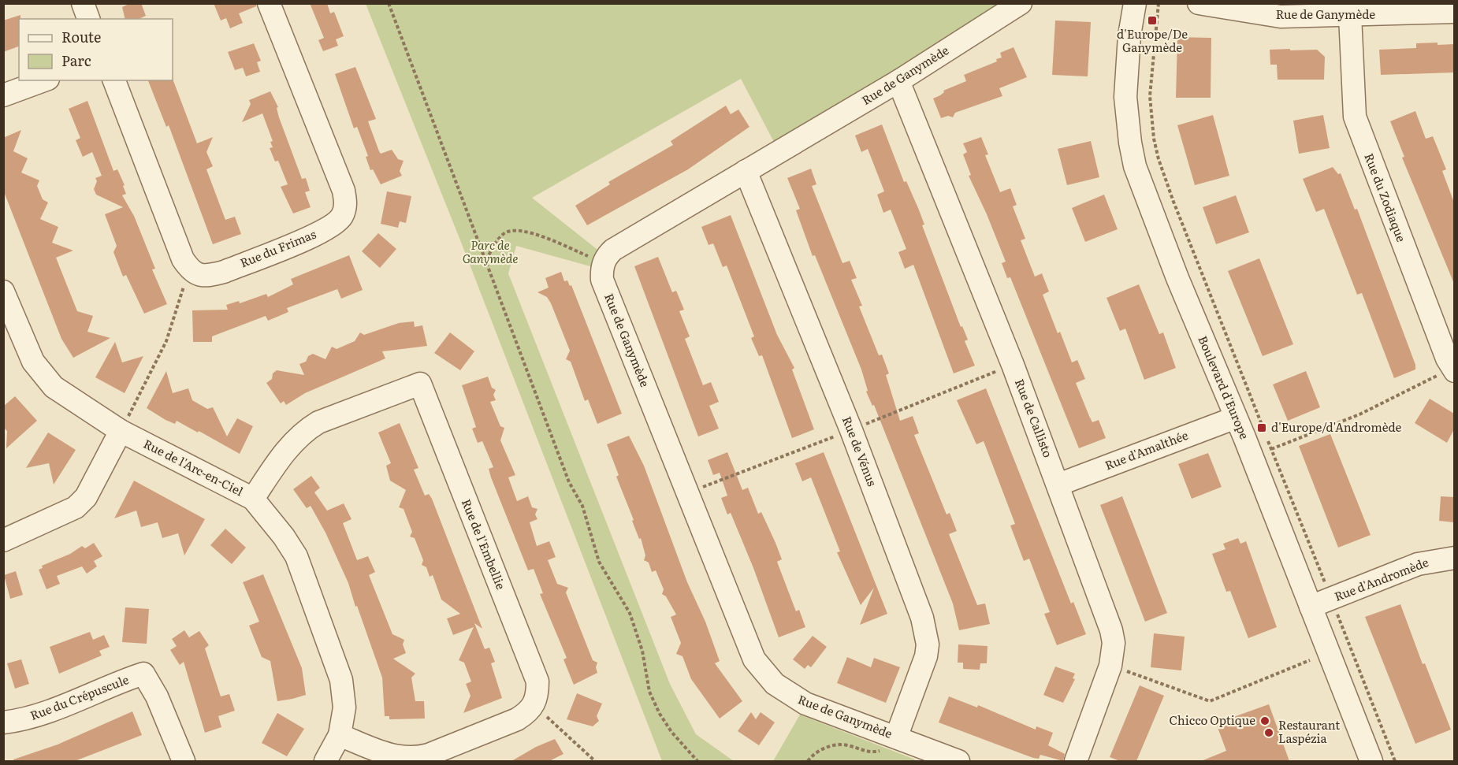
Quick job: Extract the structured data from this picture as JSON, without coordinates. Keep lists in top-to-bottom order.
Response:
{
  "streets": {
    "street": [
      "Rue de Ganymède",
      "Rue du Zodiaque",
      "Rue du Frimas",
      "Boulevard d'Europe",
      "Rue de Callisto",
      "Rue d'Amalthée",
      "Rue de Vénus",
      "Rue de l'Arc-en-Ciel",
      "Rue de l'Embellie",
      "Rue d'Andromède",
      "Rue du Crépuscule"
    ]
  },
  "crossings": [
    ["Rue de Ganymède", "Rue du Zodiaque"],
    ["Rue de Ganymède", "Rue de Callisto"],
    ["Rue de Ganymède", "Rue de Vénus"],
    ["Boulevard d'Europe", "Rue d'Amalthée"],
    ["Boulevard d'Europe", "Rue d'Andromède"],
    ["Rue de Callisto", "Rue d'Amalthée"],
    ["Rue de l'Arc-en-Ciel", "Rue de l'Embellie"]
  ],
  "parks": ["Parc de Ganymède"],
  "places": {
    "transit": ["d'Europe/De Ganymède", "d'Europe/d'Andromède"],
    "other": ["Chicco Optique", "Restaurant Laspézia"]
  },
  "legend": ["Route", "Parc"]
}
